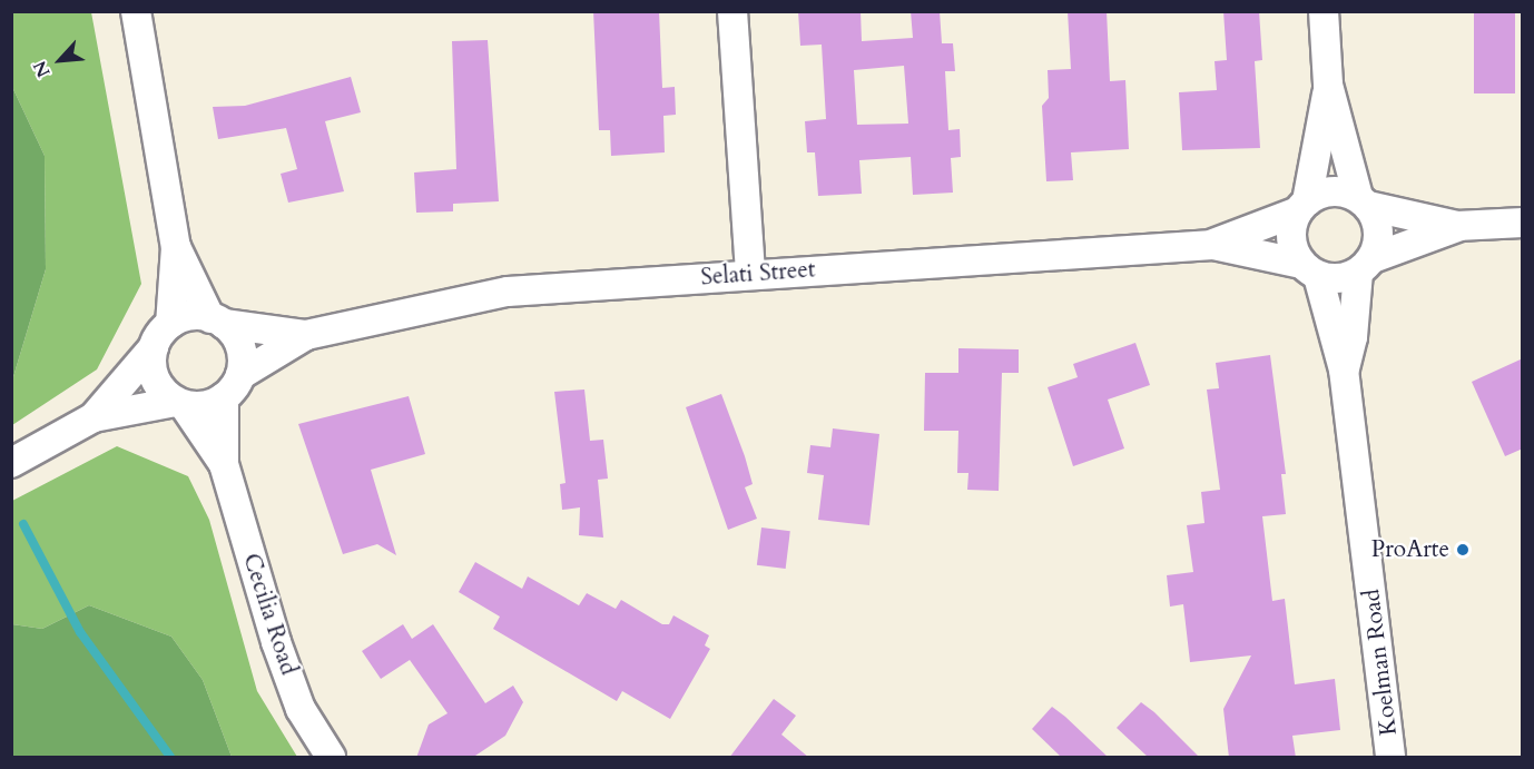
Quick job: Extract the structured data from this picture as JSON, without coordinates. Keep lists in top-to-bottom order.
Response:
{
  "streets": {
    "street": ["Selati Street", "Cecilia Road", "Koelman Road"]
  },
  "crossings": [
    ["Selati Street", "Cecilia Road"],
    ["Selati Street", "Koelman Road"]
  ],
  "places": ["ProArte"],
  "north": "bottom left"
}
